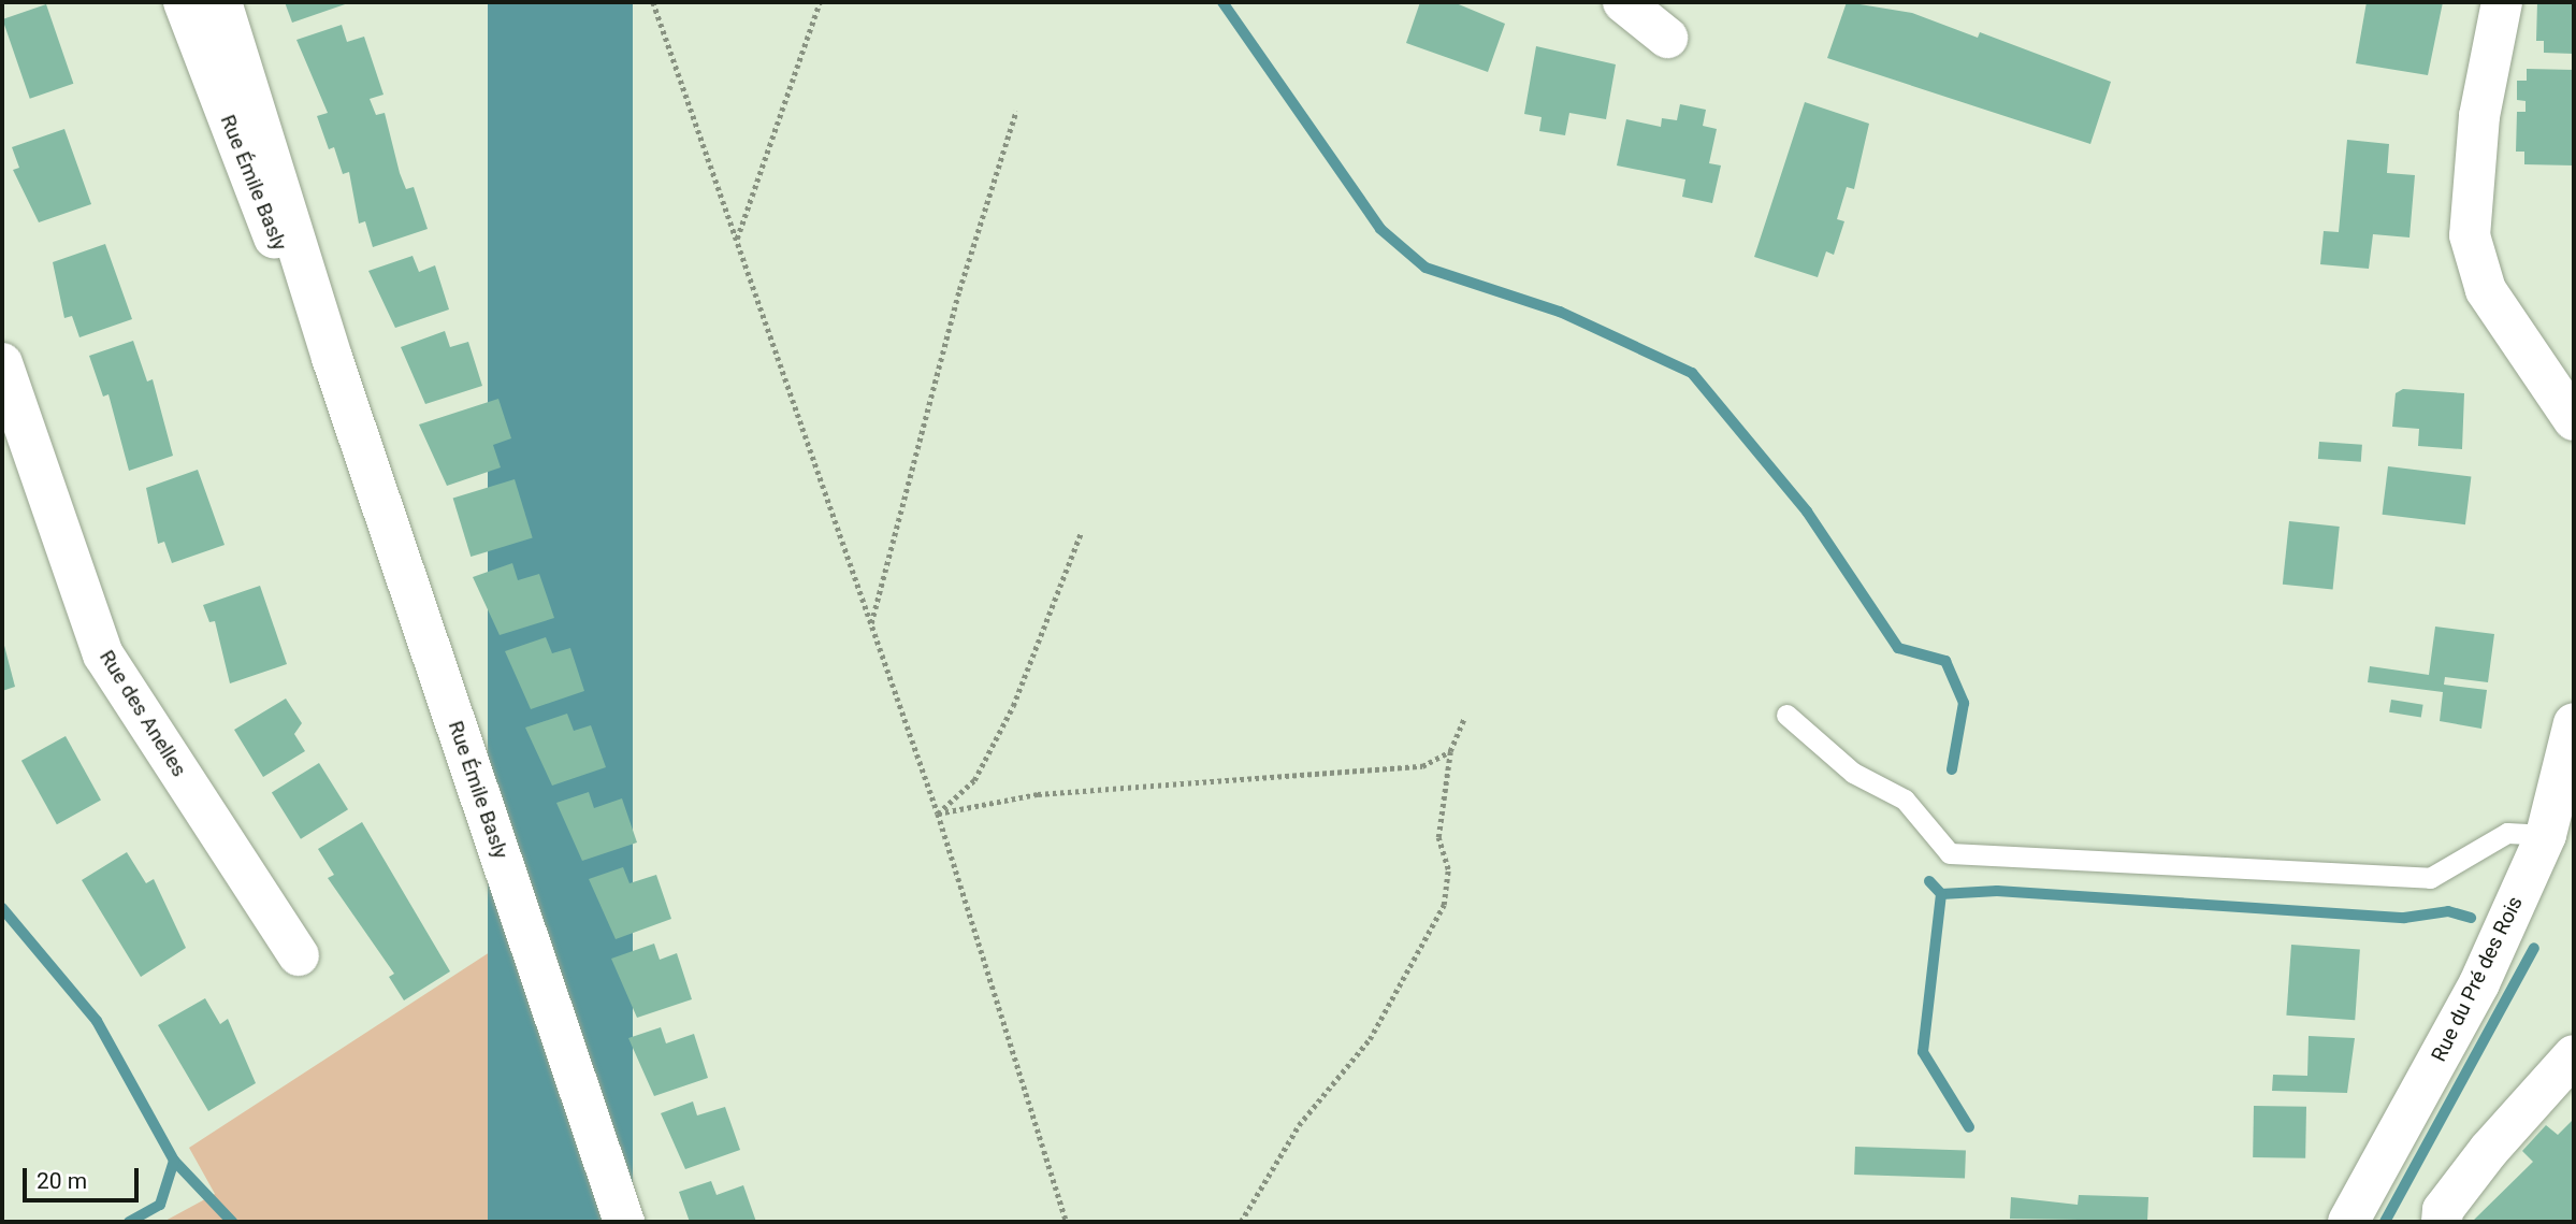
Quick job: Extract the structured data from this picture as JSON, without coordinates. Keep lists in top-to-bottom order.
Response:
{
  "streets": {
    "street": ["Rue Émile Basly", "Rue des Anelles", "Rue du Pré des Rois"]
  },
  "scale_bar": "20 m"
}
